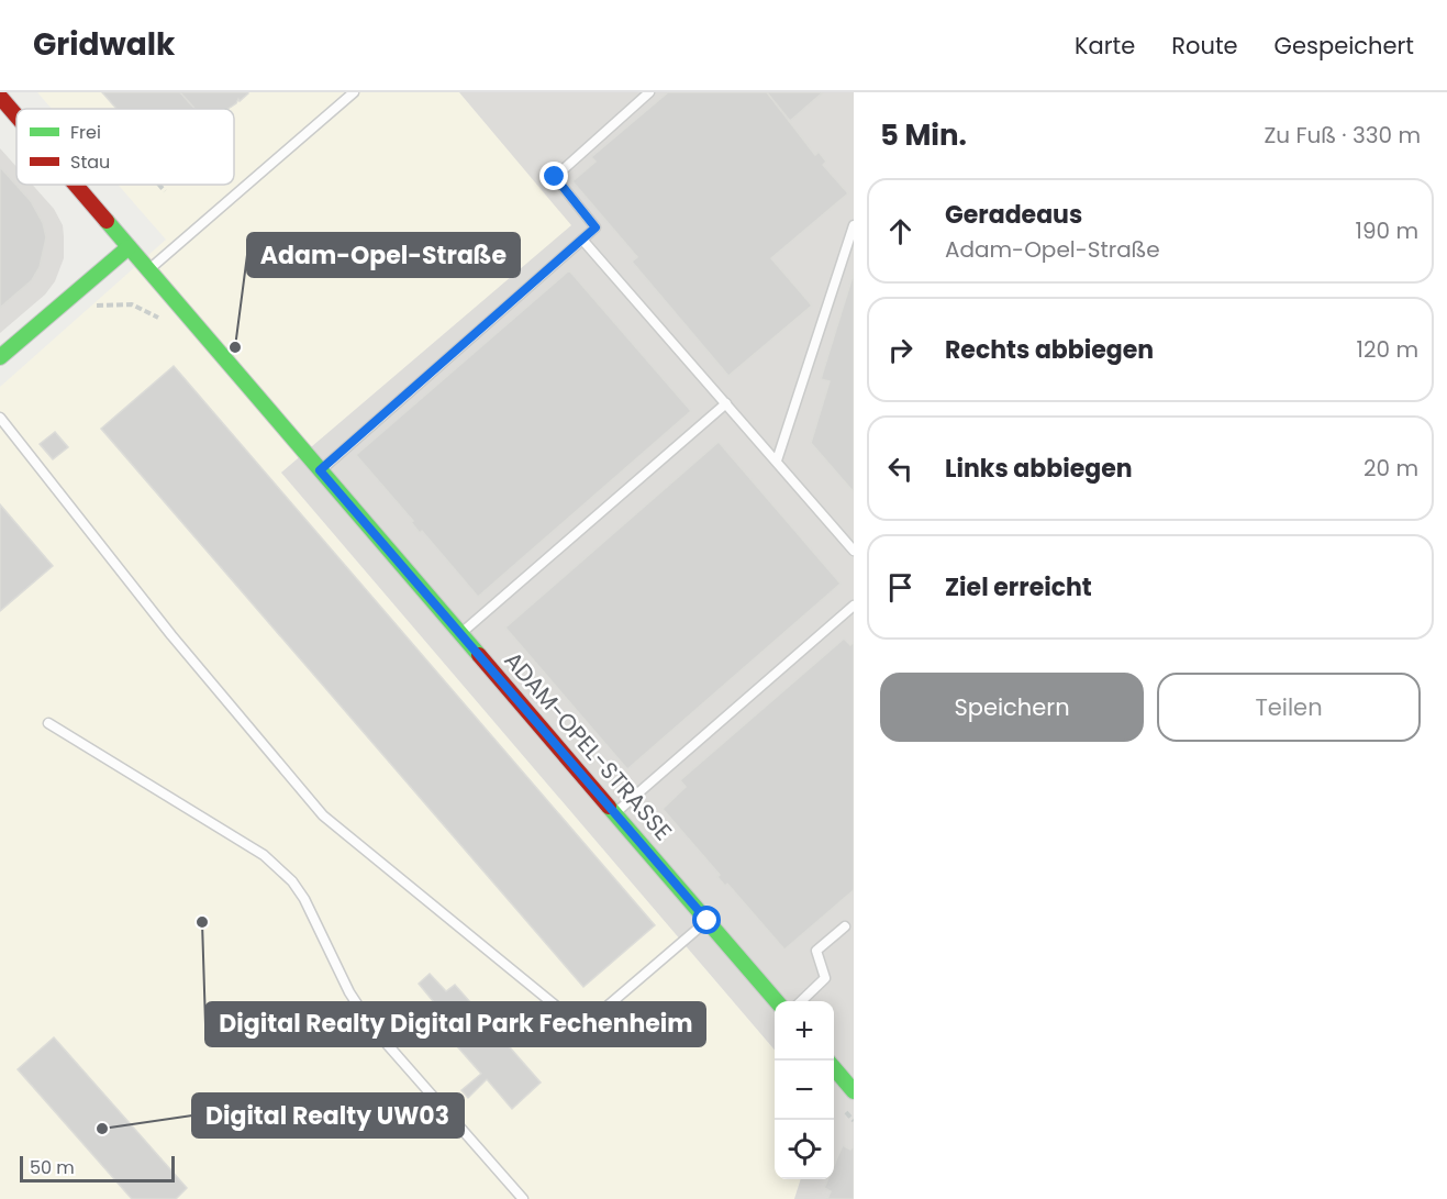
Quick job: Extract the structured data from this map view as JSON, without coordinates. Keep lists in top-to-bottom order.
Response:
{
  "streets": {
    "main road": ["ADAM-OPEL-STRASSE"]
  },
  "places": ["Adam-Opel-Straße", "Digital Realty Digital Park Fechenheim", "Digital Realty UW03"],
  "legend": ["Frei", "Stau"],
  "scale_bar": "50 m",
  "page": {
    "header": "Gridwalk",
    "nav": ["Karte", "Route", "Gespeichert"],
    "heading": ["5 Min.", "Zu Fuß · 330 m"],
    "list": [
      ["Geradeaus", "Adam-Opel-Straße", "190 m"],
      ["Rechts abbiegen", "120 m"],
      ["Links abbiegen", "20 m"],
      "Ziel erreicht"
    ],
    "buttons": ["Speichern", "Teilen"],
    "map_buttons": ["+", "−"],
    "scale": "50 m"
  }
}
